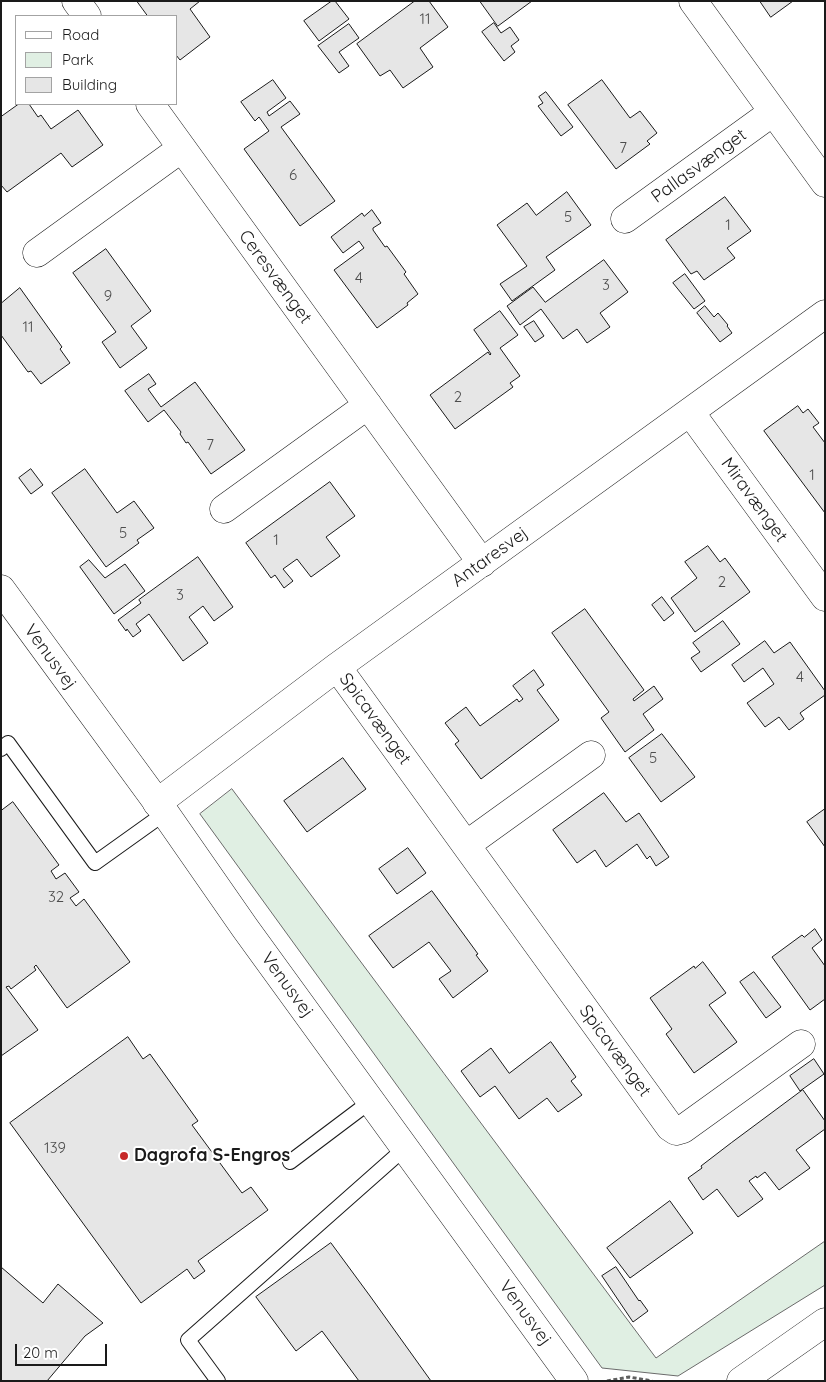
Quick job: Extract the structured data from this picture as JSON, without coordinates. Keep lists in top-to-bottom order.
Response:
{
  "streets": {
    "street": [
      "Pallasvænget",
      "Ceresvænget",
      "Miravænget",
      "Antaresvej",
      "Venusvej",
      "Spicavænget"
    ]
  },
  "crossings": [
    ["Ceresvænget", "Antaresvej"],
    ["Miravænget", "Antaresvej"],
    ["Antaresvej", "Venusvej"],
    ["Antaresvej", "Spicavænget"]
  ],
  "places": ["Dagrofa S-Engros"],
  "house_numbers": [
    "11",
    "7",
    "6",
    "5",
    "1",
    "4",
    "3",
    "9",
    "11",
    "2",
    "7",
    "1",
    "5",
    "1",
    "2",
    "3",
    "4",
    "5",
    "32",
    "139"
  ],
  "legend": ["Road", "Park", "Building"],
  "scale_bar": "20 m"
}
